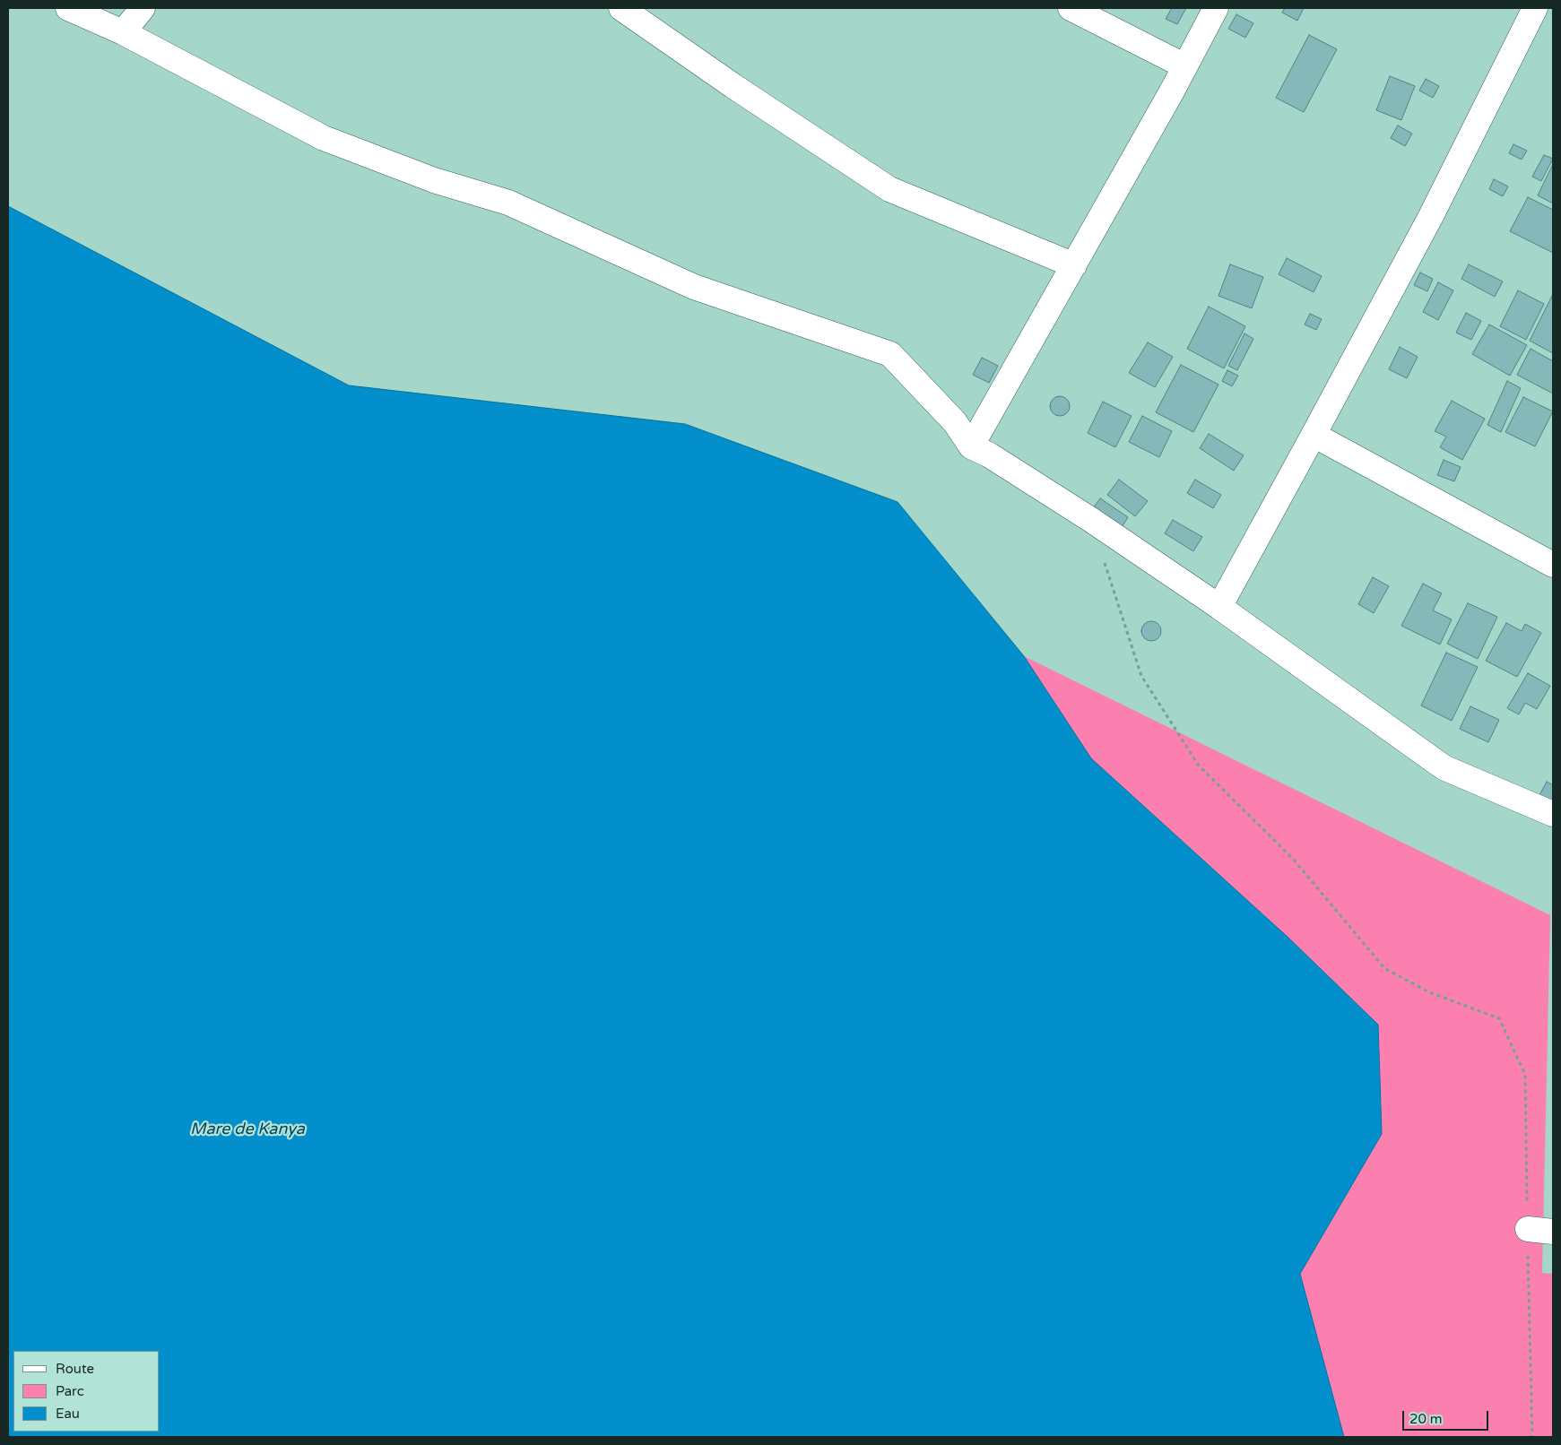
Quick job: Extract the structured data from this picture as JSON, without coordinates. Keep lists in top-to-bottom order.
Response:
{
  "water": ["Mare de Kanya"],
  "legend": ["Route", "Parc", "Eau"],
  "scale_bar": "20 m"
}
